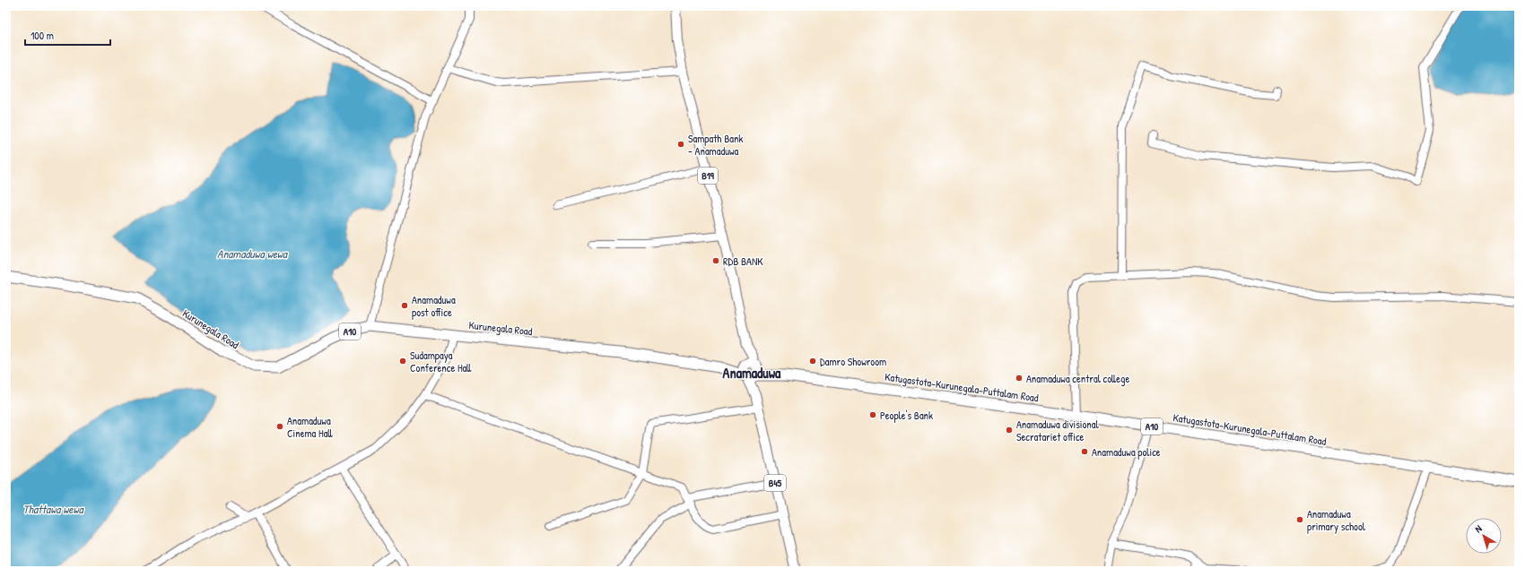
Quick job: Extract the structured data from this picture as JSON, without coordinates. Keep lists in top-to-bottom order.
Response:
{
  "streets": {
    "highway": ["Kurunegala Road", "A10", "Katugastota-Kurunegala-Puttalam Road"],
    "main road": ["B19", "B45"]
  },
  "crossings": [
    ["B19", "Kurunegala Road"],
    ["B19", "Katugastota-Kurunegala-Puttalam Road"],
    ["Kurunegala Road", "Katugastota-Kurunegala-Puttalam Road"],
    ["Kurunegala Road", "B45"],
    ["Katugastota-Kurunegala-Puttalam Road", "B45"]
  ],
  "districts": ["Anamaduwa"],
  "water": ["Anamaduwa wewa", "Thattawa wewa"],
  "places": [
    "Sampath Bank - Anamaduwa",
    "RDB BANK",
    "Anamaduwa post office",
    "Sudampaya Conference Hall",
    "Damro Showroom",
    "Anamaduwa central college",
    "People's Bank",
    "Anamaduwa Cinema Hall",
    "Anamaduwa divisional Secratariet office",
    "Anamaduwa police",
    "Anamaduwa primary school"
  ],
  "scale_bar": "100 m",
  "north": "top left"
}
